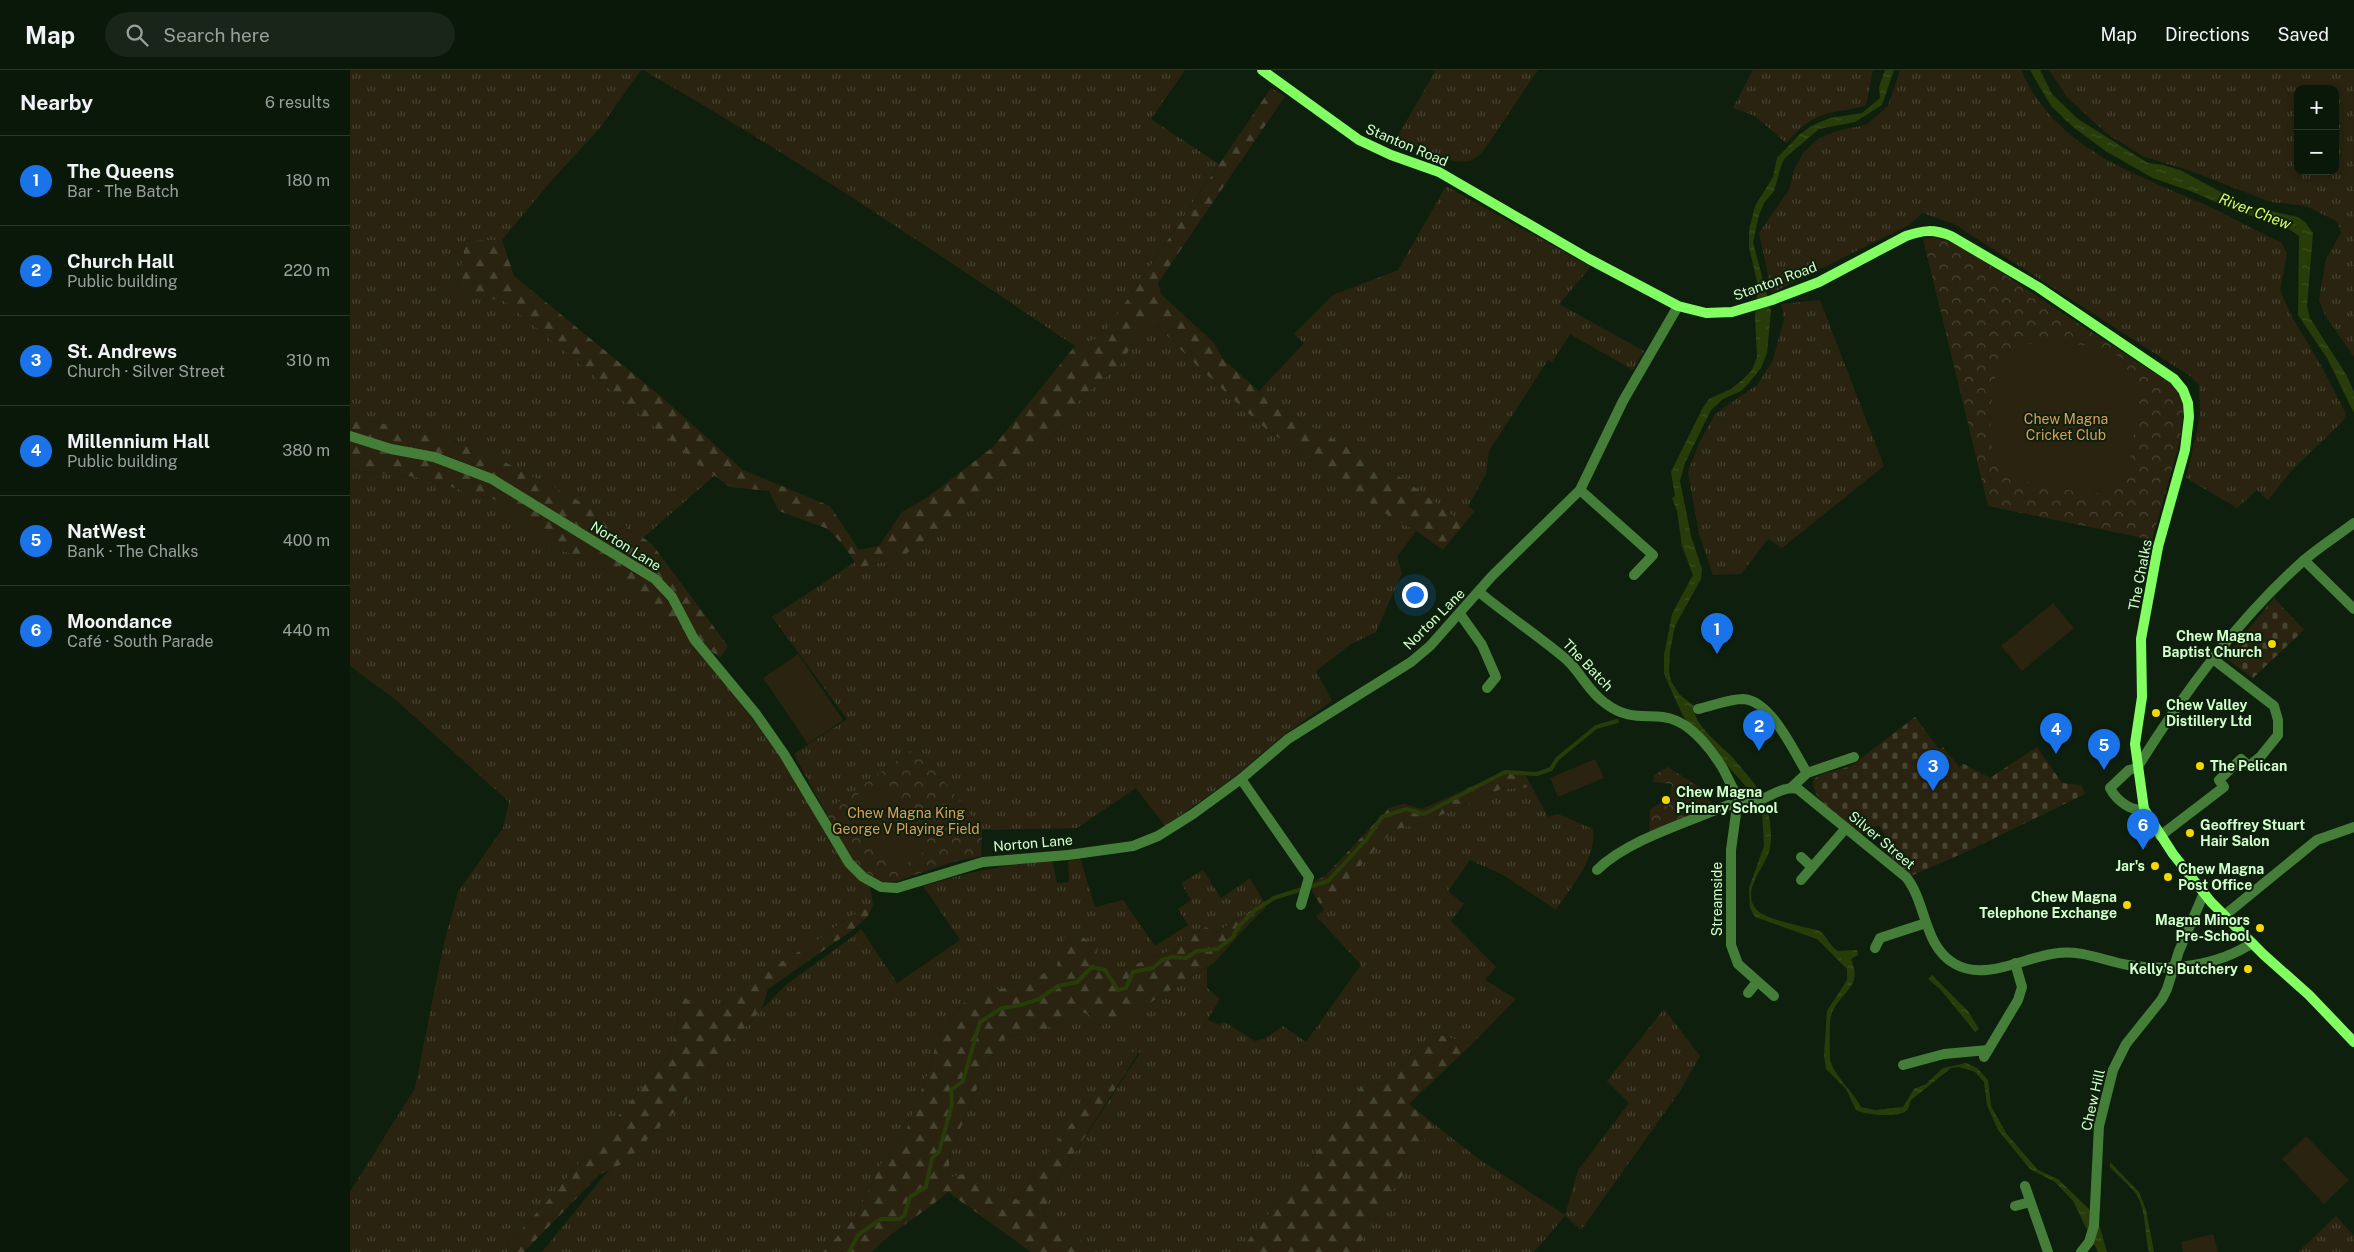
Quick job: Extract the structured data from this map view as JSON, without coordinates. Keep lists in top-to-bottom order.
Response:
{
  "streets": {
    "main road": ["Stanton Road", "The Chalks"],
    "street": [
      "Norton Lane",
      "The Batch",
      "Silver Street",
      "Streamside",
      "Chew Hill"
    ]
  },
  "crossings": [
    ["Stanton Road", "Norton Lane"],
    ["Stanton Road", "The Chalks"],
    ["Norton Lane", "The Batch"],
    ["The Batch", "Streamside"],
    ["Silver Street", "Chew Hill"]
  ],
  "water": ["River Chew"],
  "parks": ["Chew Magna Cricket Club", "Chew Magna King George V Playing Field"],
  "places": [
    "Chew Magna Baptist Church",
    "Chew Valley Distillery Ltd",
    "The Pelican",
    "Chew Magna Primary School",
    "Geoffrey Stuart Hair Salon",
    "Jar's",
    "Chew Magna Post Office",
    "Chew Magna Telephone Exchange",
    "Magna Minors Pre-School",
    "Kelly's Butchery"
  ],
  "page": {
    "header": "Map",
    "search": "Search here",
    "nav": ["Map", "Directions", "Saved"],
    "heading": ["Nearby", "6 results"],
    "map_buttons": ["+", "−"],
    "list": [
      {
        "mark": "1",
        "name": "The Queens",
        "note": "Bar · The Batch",
        "value": "180 m"
      },
      {
        "mark": "2",
        "name": "Church Hall",
        "note": "Public building",
        "value": "220 m"
      },
      {
        "mark": "3",
        "name": "St. Andrews",
        "note": "Church · Silver Street",
        "value": "310 m"
      },
      {
        "mark": "4",
        "name": "Millennium Hall",
        "note": "Public building",
        "value": "380 m"
      },
      {
        "mark": "5",
        "name": "NatWest",
        "note": "Bank · The Chalks",
        "value": "400 m"
      },
      {
        "mark": "6",
        "name": "Moondance",
        "note": "Café · South Parade",
        "value": "440 m"
      }
    ],
    "pins": [
      "1",
      "2",
      "4",
      "5",
      "3",
      "6"
    ]
  }
}
